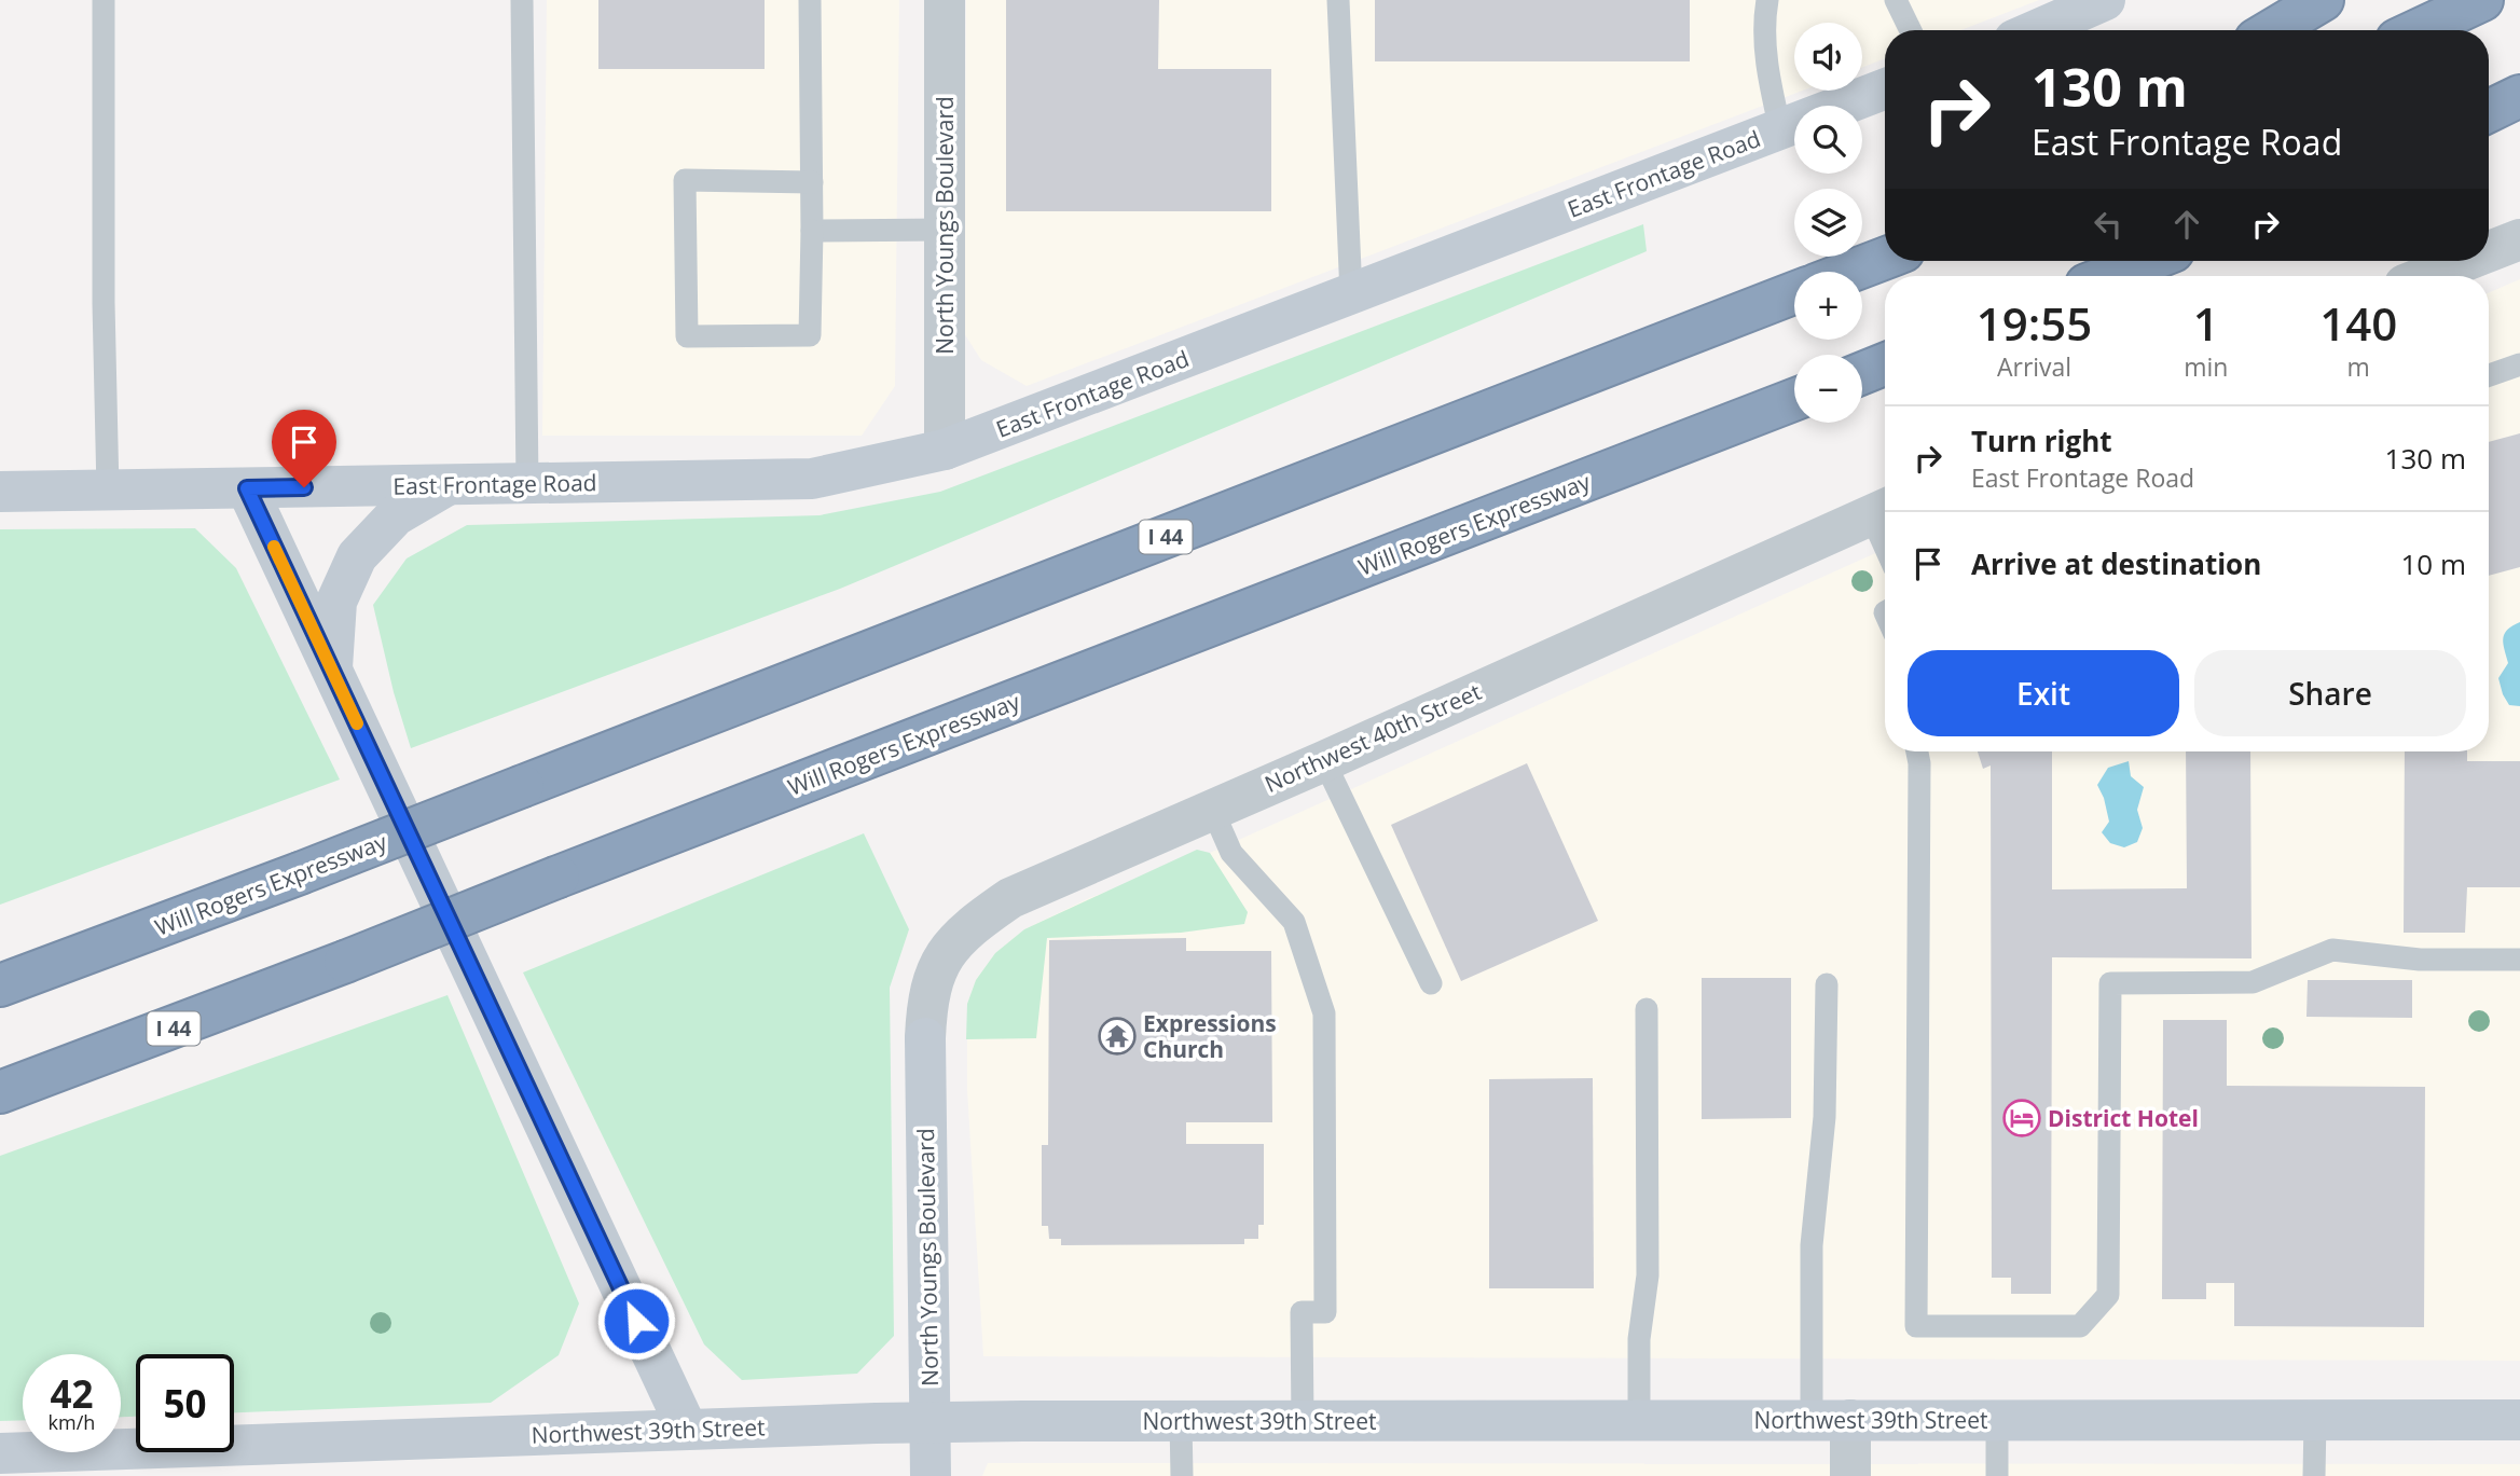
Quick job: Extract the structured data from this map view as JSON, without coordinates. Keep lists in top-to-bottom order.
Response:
{
  "streets": {
    "highway": ["Will Rogers Expressway", "I 44"],
    "main road": ["East Frontage Road", "North Youngs Boulevard", "Northwest 39th Street"],
    "street": ["Northwest 40th Street"]
  },
  "crossings": [
    ["East Frontage Road", "North Youngs Boulevard"],
    ["North Youngs Boulevard", "Northwest 40th Street"],
    ["North Youngs Boulevard", "Northwest 39th Street"]
  ],
  "places": {
    "temple": ["Expressions Church"],
    "hotel": ["District Hotel"]
  },
  "page": {
    "map_buttons": ["+", "−"],
    "turn": ["130 m", "East Frontage Road"],
    "eta": [
      "19:55",
      "Arrival",
      "1",
      "min",
      "140",
      "m"
    ],
    "list": [
      {
        "name": "Turn right",
        "note": "East Frontage Road",
        "value": "130 m"
      },
      {
        "name": "Arrive at destination",
        "value": "10 m"
      }
    ],
    "buttons": ["Exit", "Share"],
    "speed": "42 km/h",
    "limit": "50"
  }
}
